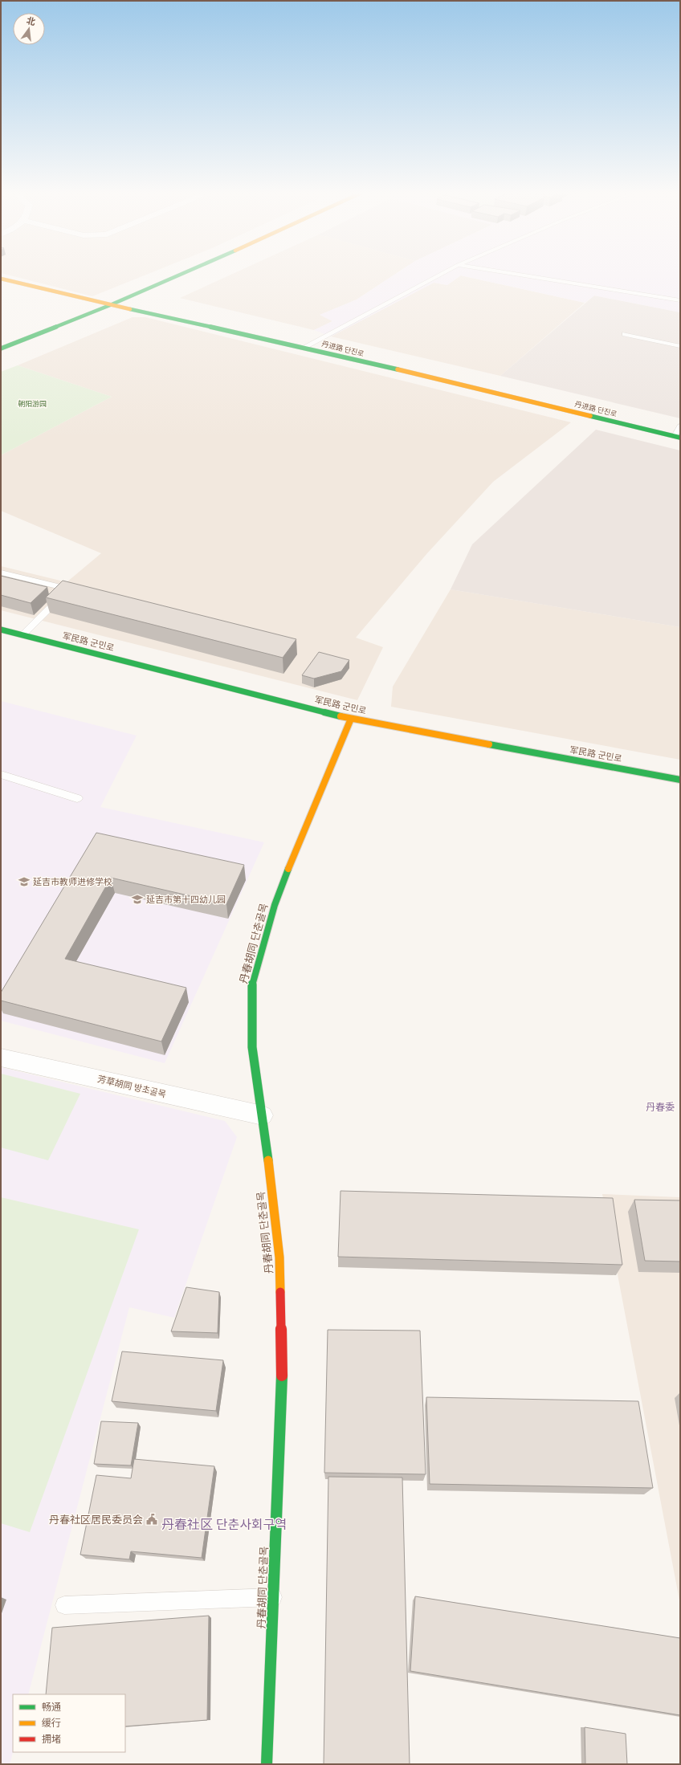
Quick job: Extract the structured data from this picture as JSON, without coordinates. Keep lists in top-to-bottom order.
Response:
{
  "streets": {
    "street": [
      "丹进路 단진로",
      "军民路 군민로",
      "丹春胡同 단춘골목",
      "芳草胡同 방초골목"
    ]
  },
  "crossings": [
    ["军民路 군민로", "丹春胡同 단춘골목"],
    ["丹春胡同 단춘골목", "芳草胡同 방초골목"]
  ],
  "districts": ["丹春委", "丹春社区 단춘사회구역"],
  "parks": ["朝阳游园"],
  "places": {
    "school or university": ["延吉市教师进修学校", "延吉市第十四幼儿园"],
    "public building": ["丹春社区居民委员会"]
  },
  "legend": ["畅通", "缓行", "拥堵"],
  "north": "top"
}
